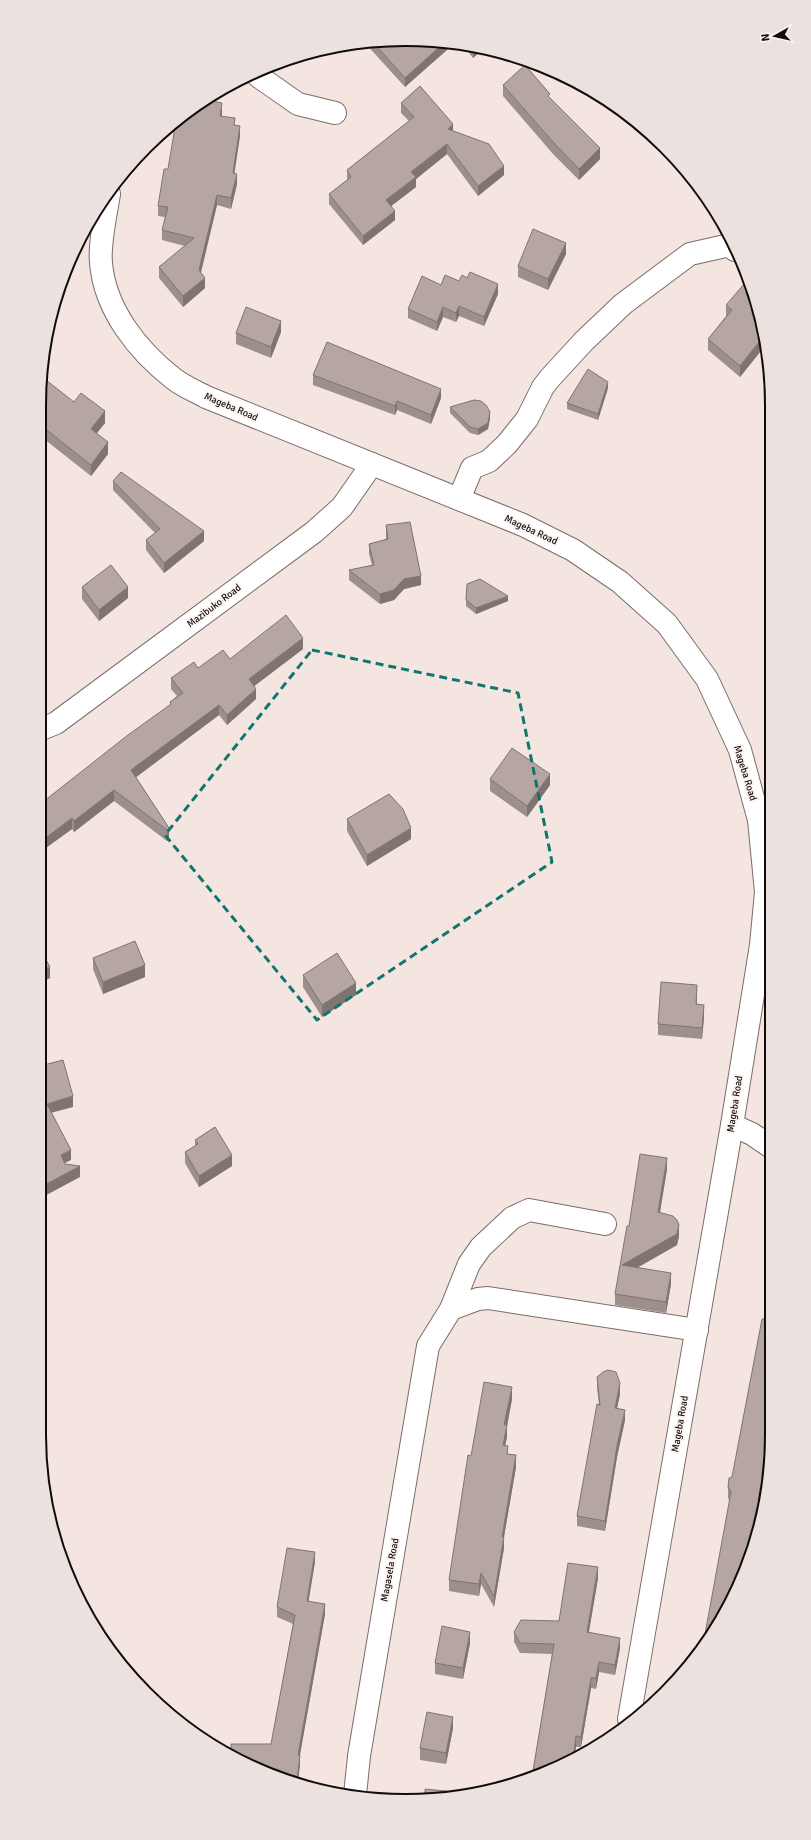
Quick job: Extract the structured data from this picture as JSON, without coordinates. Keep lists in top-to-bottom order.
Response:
{
  "streets": {
    "street": ["Mageba Road", "Mazibuko Road", "Magasela Road"]
  },
  "crossings": [
    ["Mageba Road", "Mazibuko Road"]
  ],
  "north": "left"
}
